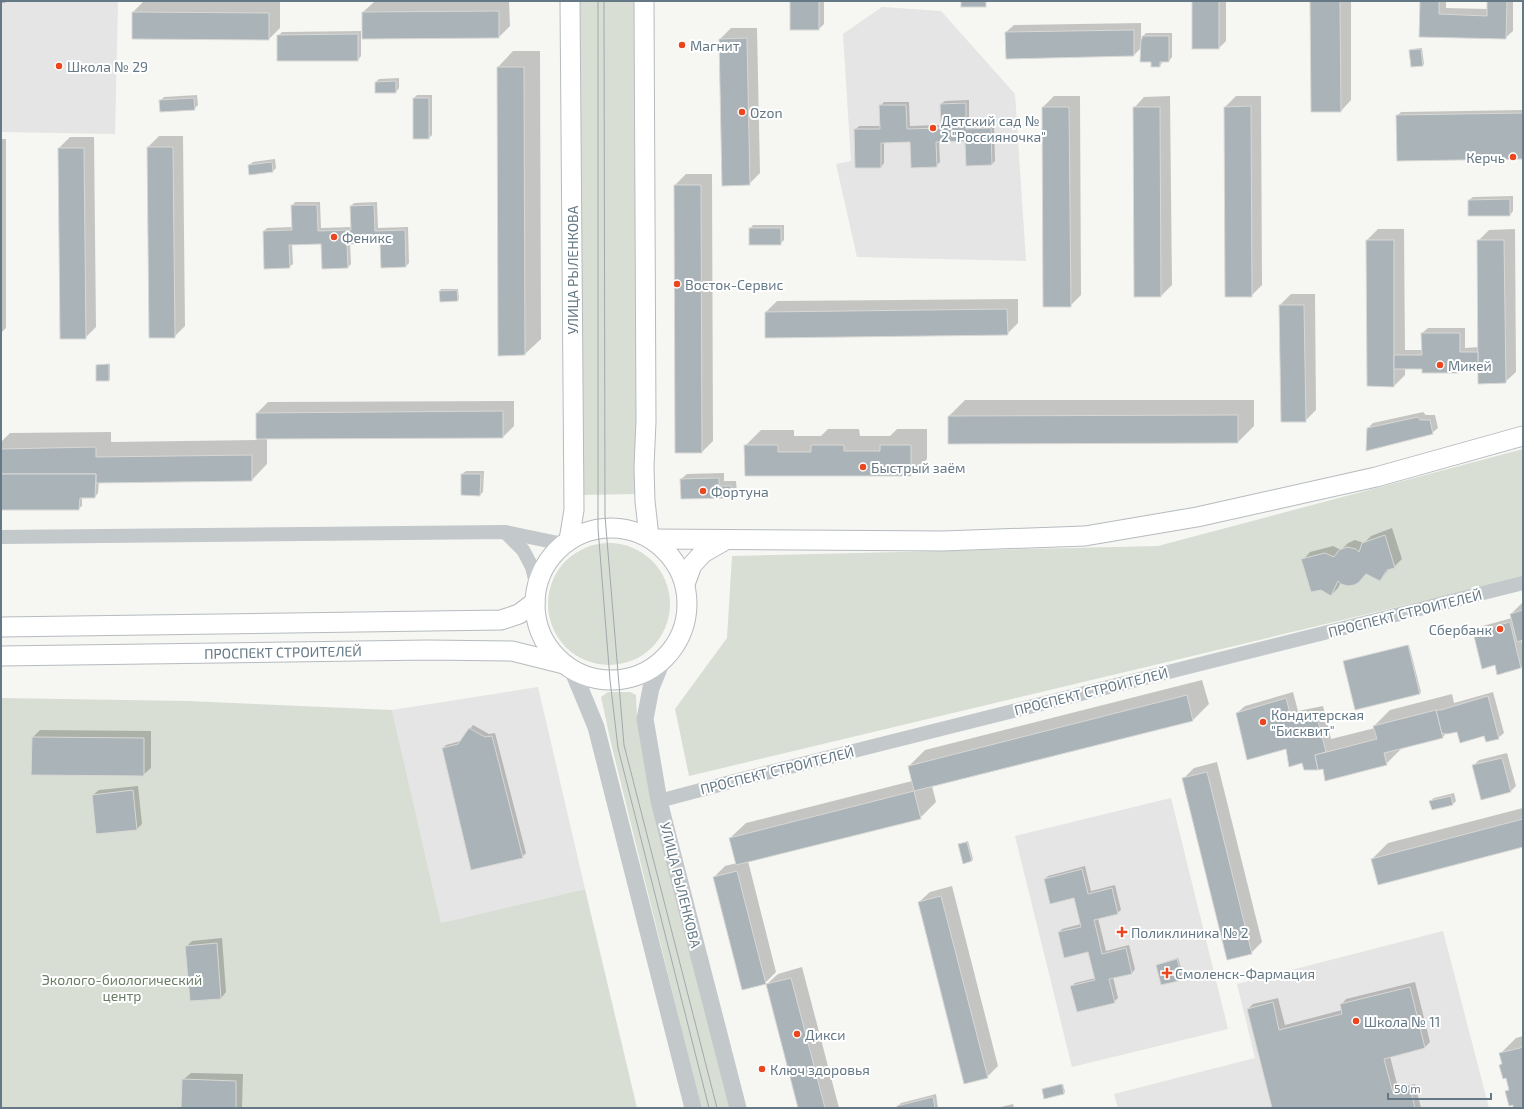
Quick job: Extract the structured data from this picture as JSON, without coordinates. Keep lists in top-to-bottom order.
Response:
{
  "streets": {
    "main road": ["УЛИЦА РЫЛЕНКОВА", "ПРОСПЕКТ СТРОИТЕЛЕЙ"]
  },
  "crossings": [
    ["УЛИЦА РЫЛЕНКОВА", "ПРОСПЕКТ СТРОИТЕЛЕЙ"]
  ],
  "parks": ["Эколого-биологический центр"],
  "places": {
    "other": [
      "Магнит",
      "Школа № 29",
      "Ozon",
      "Детский сад № 2 \"Россияночка\"",
      "Керчь",
      "Феникс",
      "Восток-Сервис",
      "Микей",
      "Быстрый заём",
      "Фортуна",
      "Сбербанк",
      "Кондитерская \"Бисквит\"",
      "Школа № 11",
      "Дикси",
      "Ключ здоровья"
    ],
    "health": ["Поликлиника № 2", "Смоленск-Фармация"]
  },
  "scale_bar": "50 m"
}
